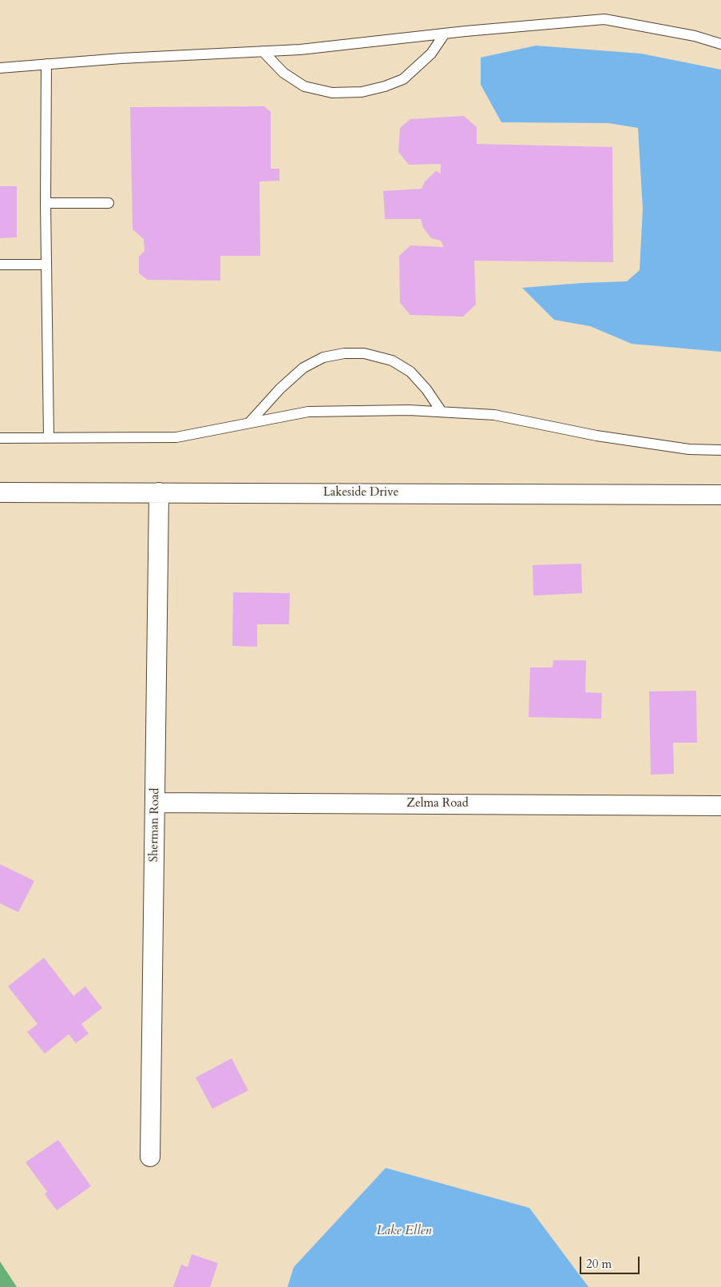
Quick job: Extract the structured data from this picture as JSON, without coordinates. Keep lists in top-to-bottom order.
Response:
{
  "streets": {
    "street": ["Lakeside Drive", "Zelma Road", "Sherman Road"]
  },
  "crossings": [
    ["Lakeside Drive", "Sherman Road"],
    ["Zelma Road", "Sherman Road"]
  ],
  "water": ["Lake Ellen"],
  "scale_bar": "20 m"
}
